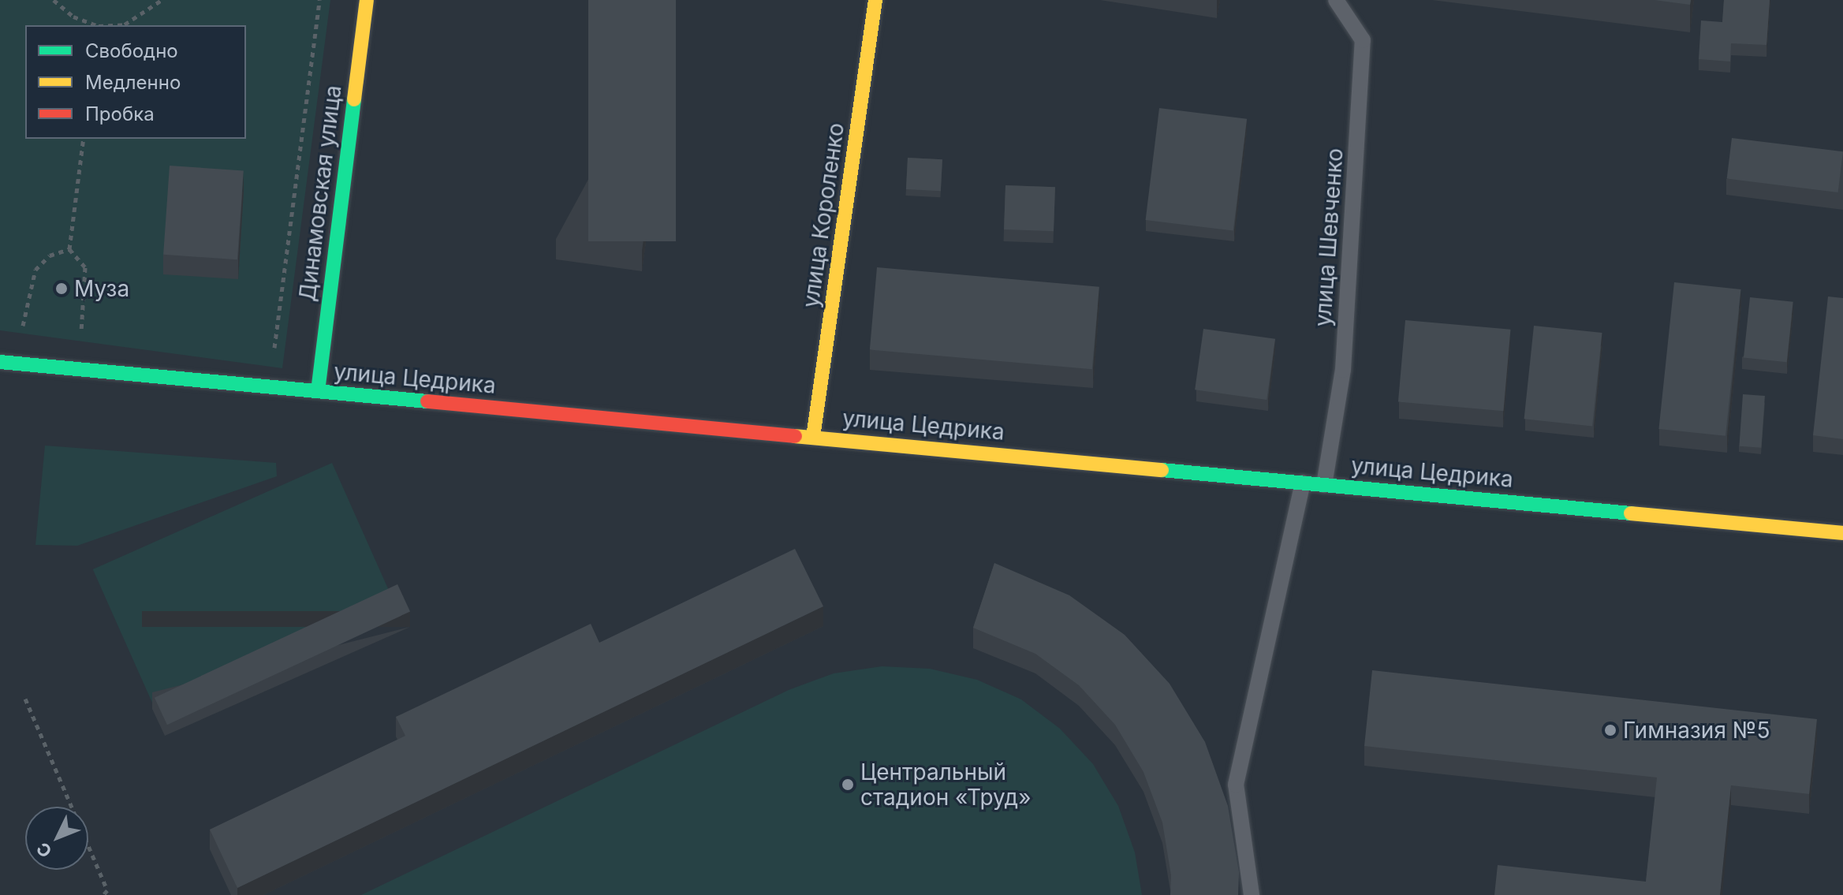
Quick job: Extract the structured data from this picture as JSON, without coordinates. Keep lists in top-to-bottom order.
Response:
{
  "streets": {
    "street": ["Динамовская улица", "улица Короленко", "улица Цедрика"],
    "lane": ["улица Шевченко"]
  },
  "crossings": [
    ["Динамовская улица", "улица Цедрика"],
    ["улица Короленко", "улица Цедрика"],
    ["улица Шевченко", "улица Цедрика"]
  ],
  "places": ["Муза", "Гимназия №5", "Центральный стадион «Труд»"],
  "legend": ["Свободно", "Медленно", "Пробка"],
  "north": "bottom left"
}
